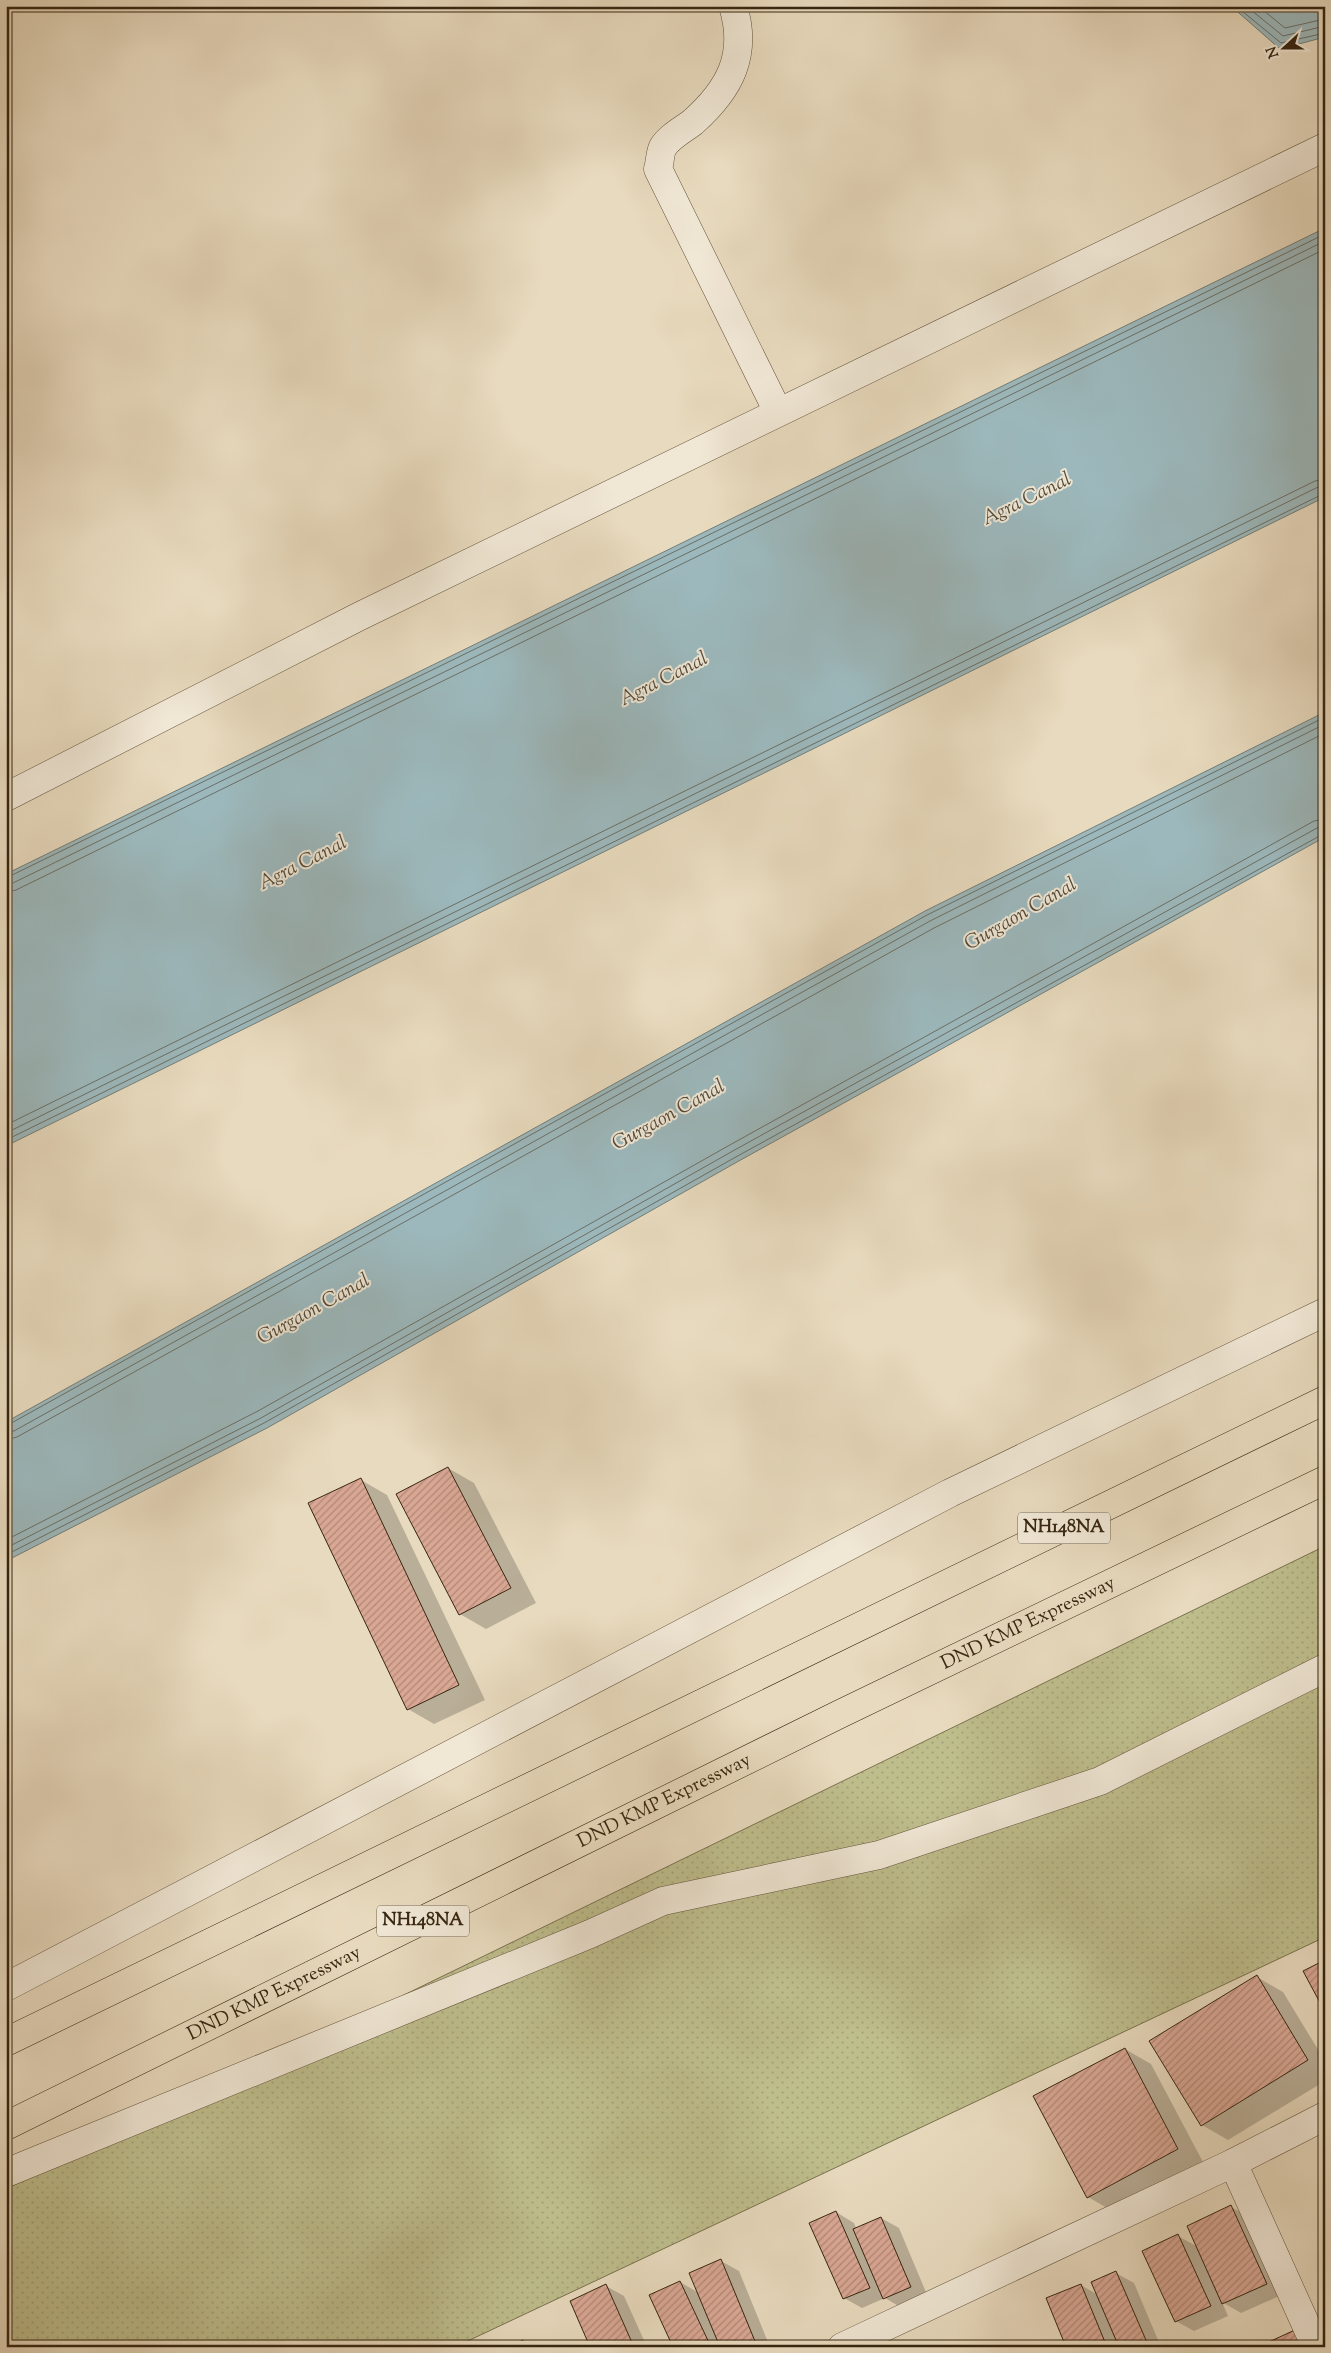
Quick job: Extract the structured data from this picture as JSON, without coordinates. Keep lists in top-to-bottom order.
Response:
{
  "streets": {
    "highway": ["NH148NA", "DND KMP Expressway"]
  },
  "water": ["Agra Canal", "Gurgaon Canal"],
  "north": "left"
}
